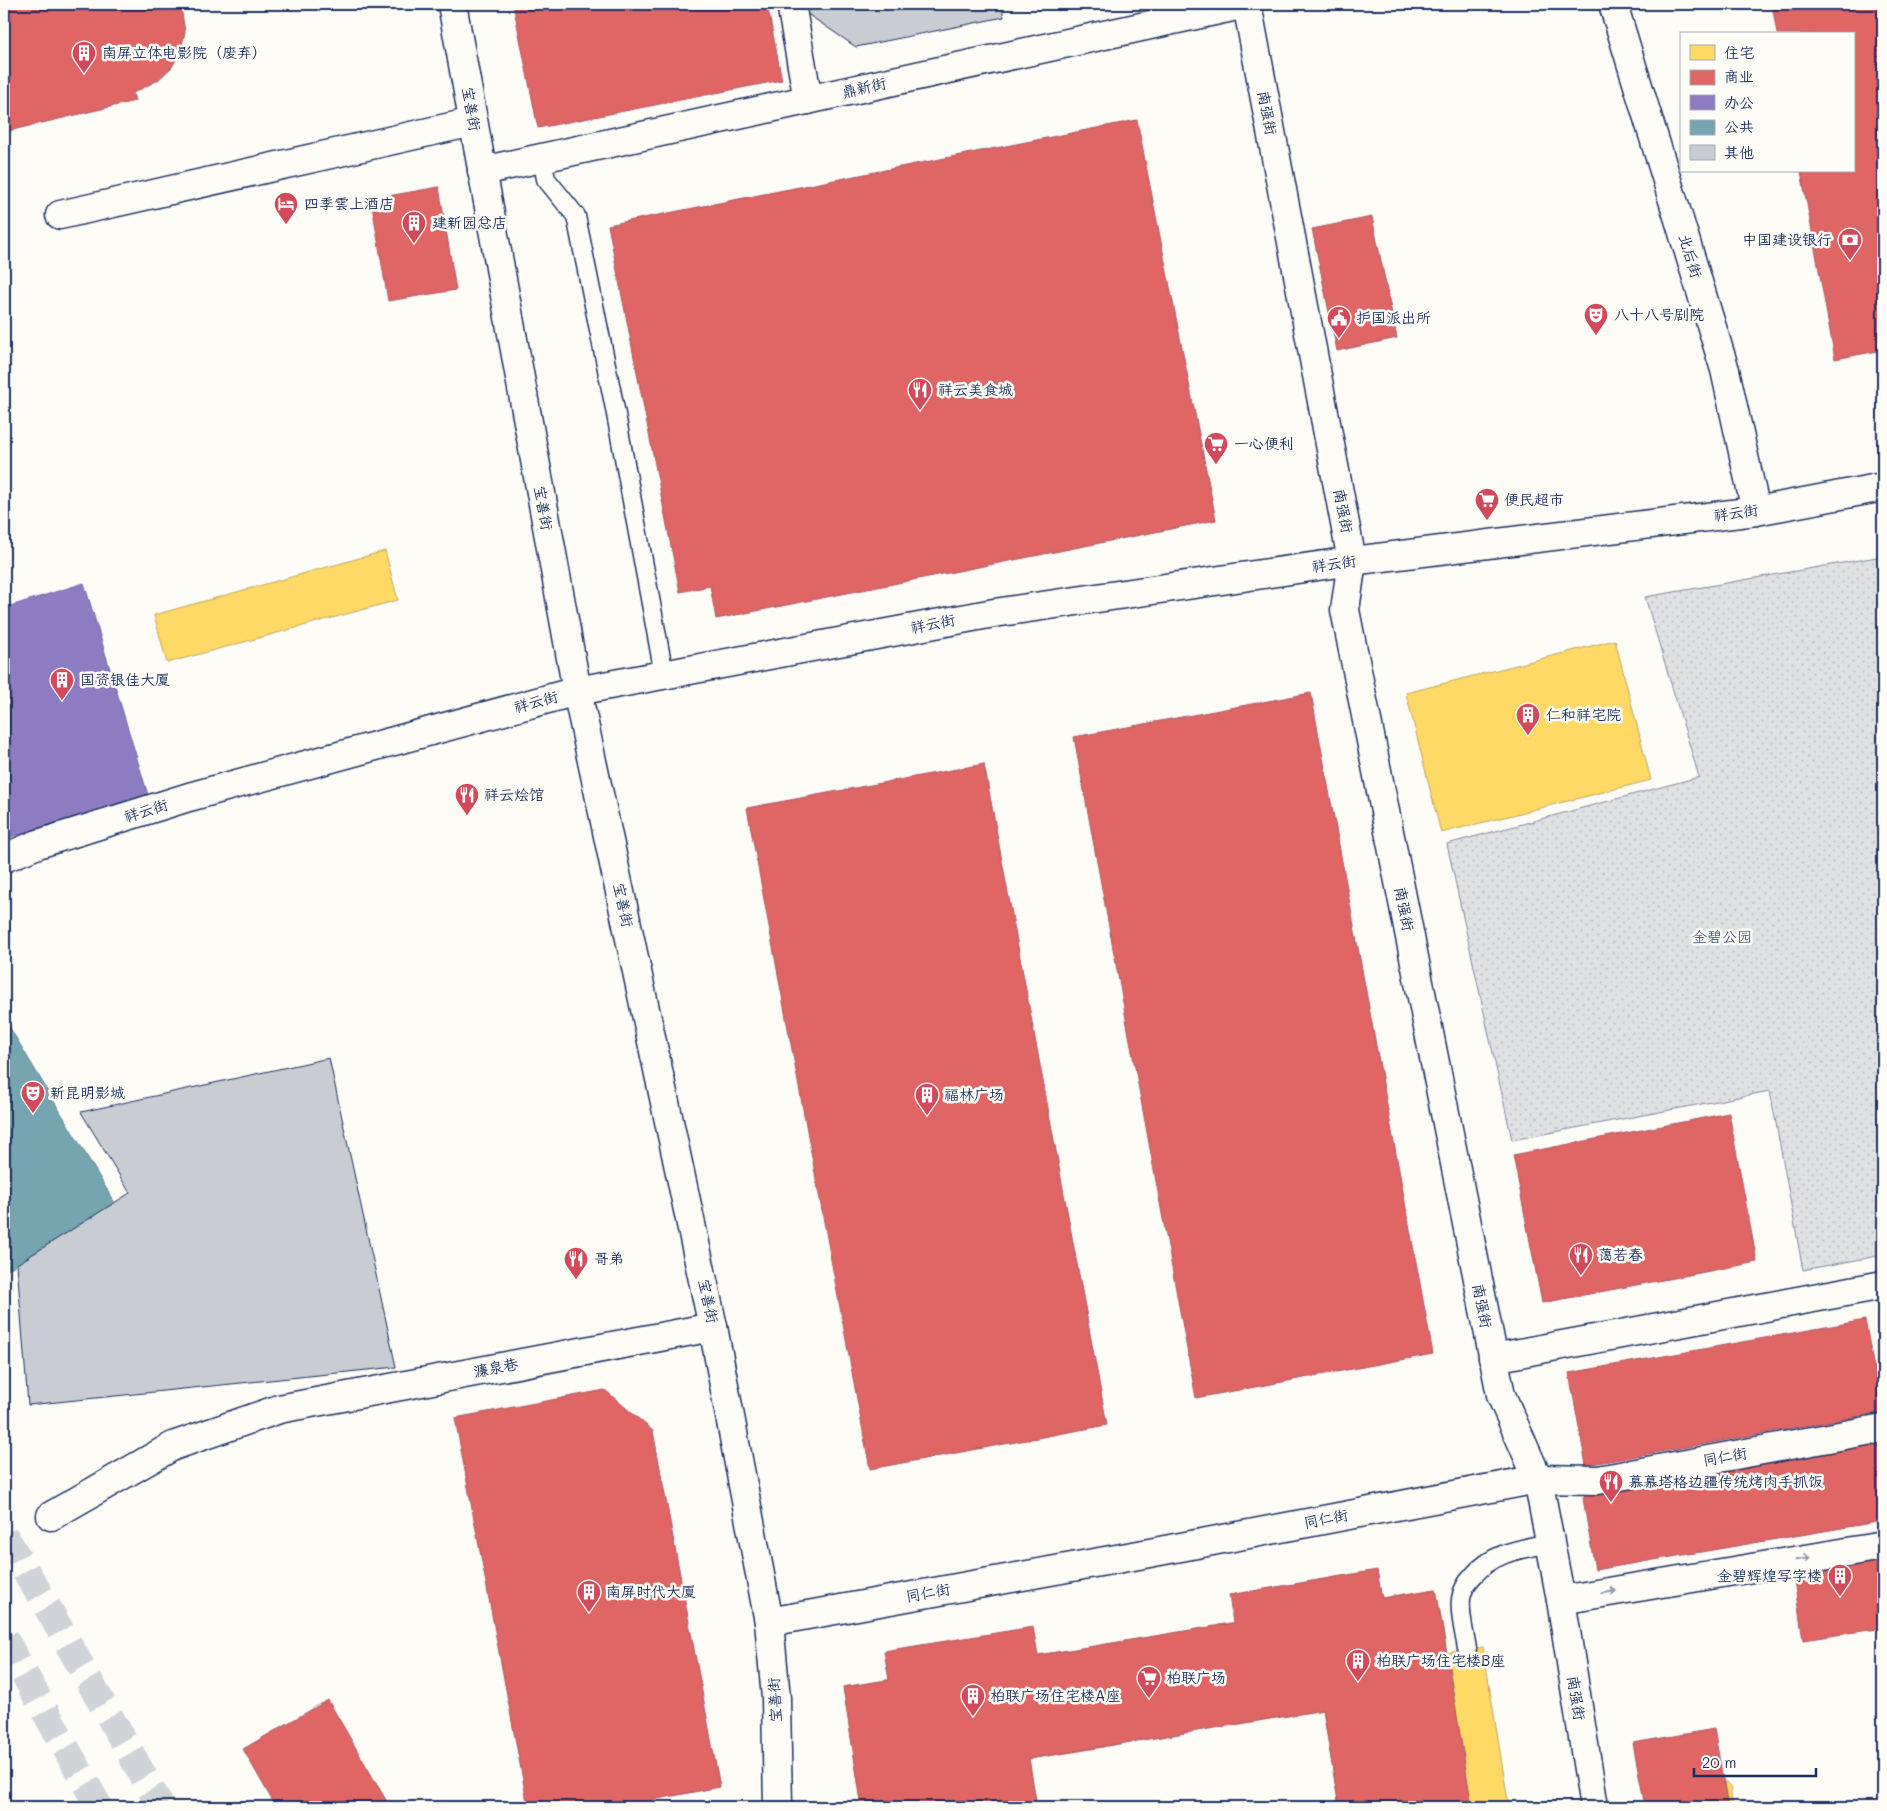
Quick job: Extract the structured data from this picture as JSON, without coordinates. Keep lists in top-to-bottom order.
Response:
{
  "streets": {
    "street": [
      "鼎新街",
      "宝善街",
      "南强街",
      "北后街",
      "祥云街",
      "濂泉巷",
      "同仁街"
    ]
  },
  "crossings": [
    ["鼎新街", "宝善街"],
    ["鼎新街", "南强街"],
    ["宝善街", "祥云街"],
    ["宝善街", "濂泉巷"],
    ["宝善街", "同仁街"],
    ["南强街", "祥云街"],
    ["南强街", "同仁街"],
    ["北后街", "祥云街"]
  ],
  "parks": ["金碧公园"],
  "places": {
    "building": [
      "南屏立体电影院（废弃）",
      "建新园总店",
      "国资银佳大厦",
      "仁和祥宅院",
      "福林广场",
      "金碧辉煌写字楼",
      "南屏时代大厦",
      "柏联广场住宅楼B座",
      "柏联广场住宅楼A座"
    ],
    "hotel": ["四季雲上酒店"],
    "bank": ["中国建设银行"],
    "theatre": ["八十八号剧院", "新昆明影城"],
    "public building": ["护国派出所"],
    "restaurant": [
      "祥云美食城",
      "祥云烩馆",
      "蔼若春",
      "哥弟",
      "慕慕塔格边疆传统烤肉手抓饭"
    ],
    "supermarket": ["一心便利", "便民超市", "柏联广场"]
  },
  "legend": [
    "住宅",
    "商业",
    "办公",
    "公共",
    "其他"
  ],
  "scale_bar": "20 m"
}
